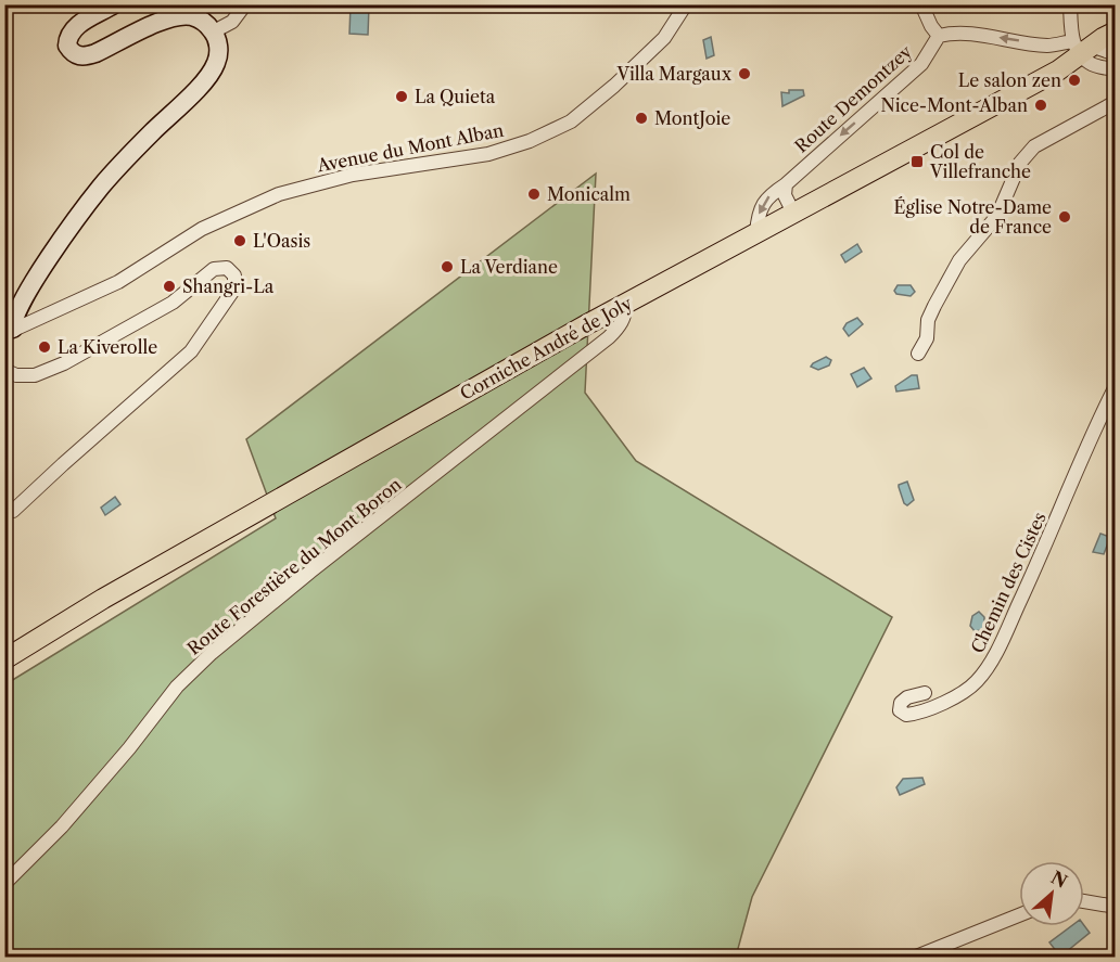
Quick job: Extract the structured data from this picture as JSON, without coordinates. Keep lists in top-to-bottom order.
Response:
{
  "streets": {
    "main road": ["Corniche André de Joly"],
    "street": [
      "Route Demontzey",
      "Avenue du Mont Alban",
      "Route Forestière du Mont Boron",
      "Chemin des Cistes"
    ]
  },
  "crossings": [
    ["Route Demontzey", "Corniche André de Joly"],
    ["Corniche André de Joly", "Route Forestière du Mont Boron"]
  ],
  "one_way": ["Route Demontzey"],
  "places": {
    "other": [
      "Villa Margaux",
      "Le salon zen",
      "La Quieta",
      "Nice-Mont-Alban",
      "MontJoie",
      "Monicalm",
      "Église Notre-Dame de France",
      "L'Oasis",
      "La Verdiane",
      "Shangri-La",
      "La Kiverolle"
    ],
    "transit": ["Col de Villefranche"]
  },
  "north": "top right"
}
